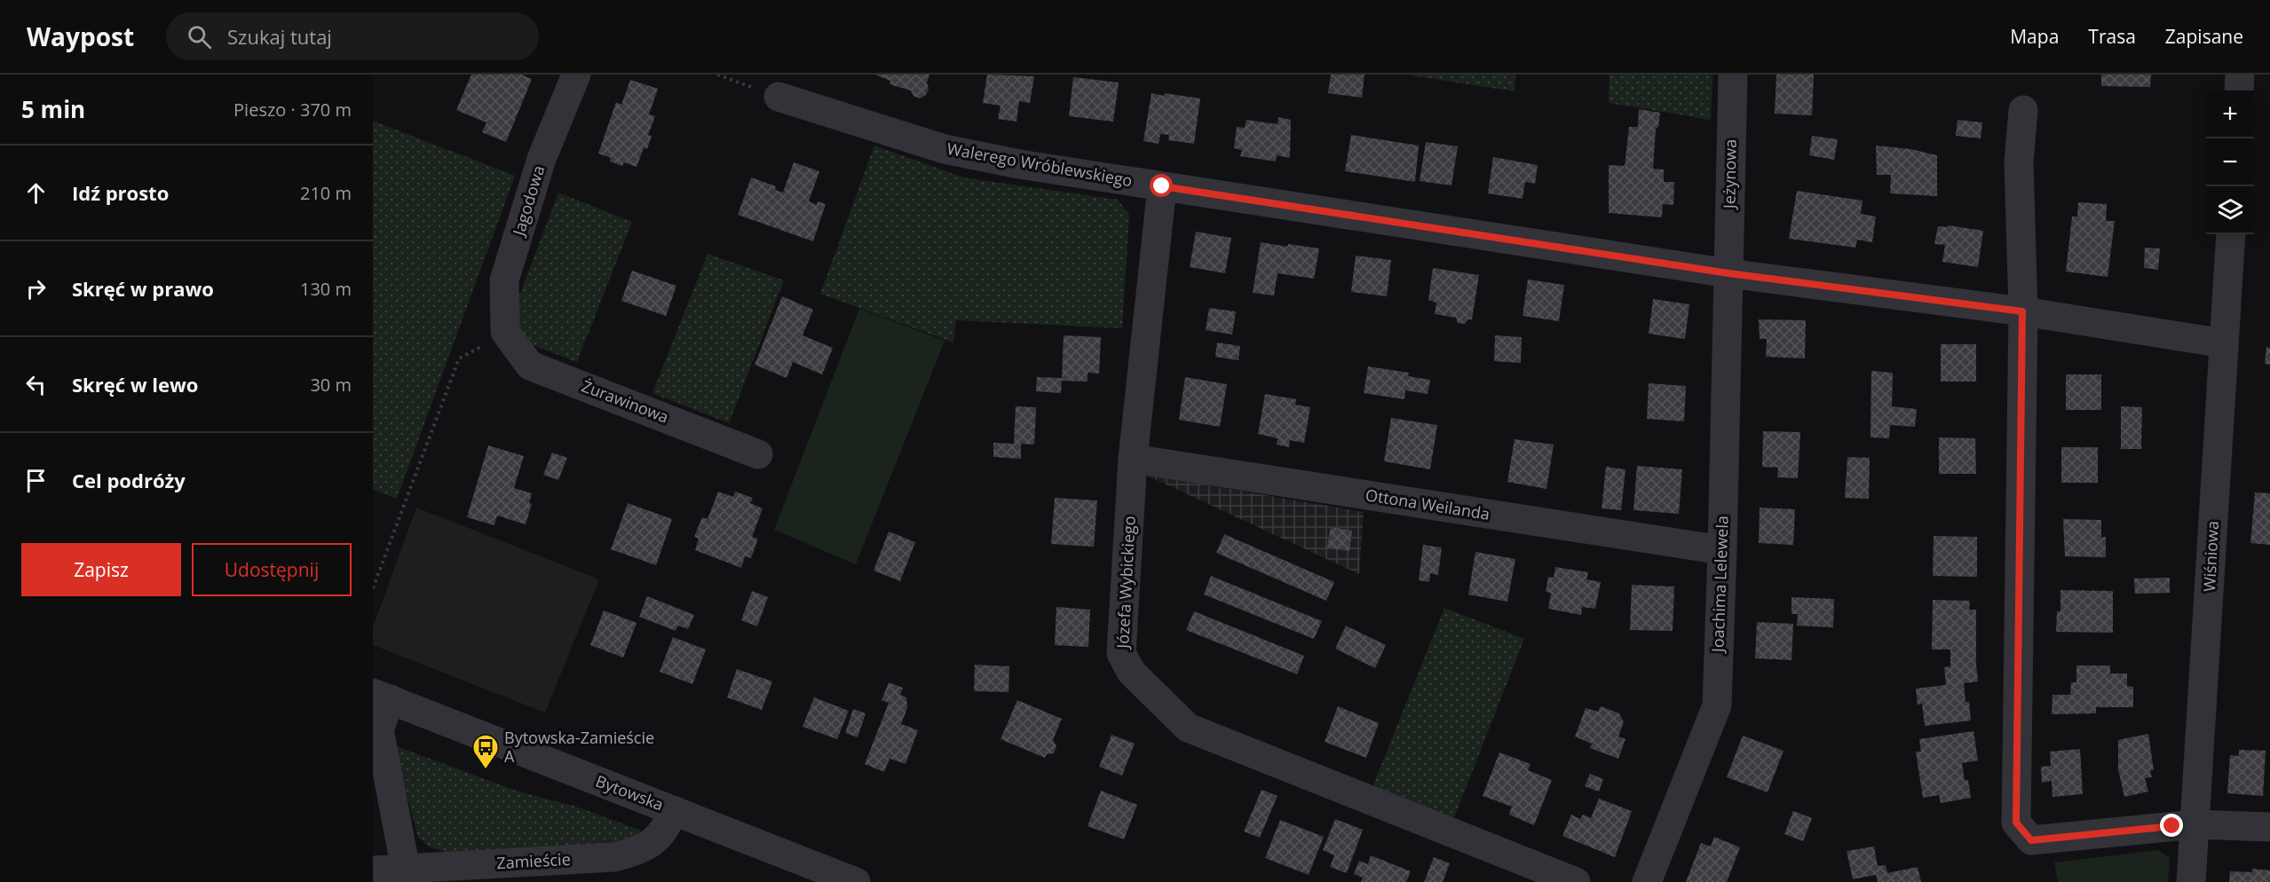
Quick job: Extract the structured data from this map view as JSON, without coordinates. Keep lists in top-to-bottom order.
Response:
{
  "streets": {
    "street": [
      "Walerego Wróblewskiego",
      "Jeżynowa",
      "Jagodowa",
      "Żurawinowa",
      "Ottona Weilanda",
      "Wiśniowa",
      "Józefa Wybickiego",
      "Joachima Lelewela",
      "Bytowska",
      "Zamieście"
    ]
  },
  "crossings": [
    ["Walerego Wróblewskiego", "Jeżynowa"],
    ["Walerego Wróblewskiego", "Wiśniowa"],
    ["Walerego Wróblewskiego", "Józefa Wybickiego"],
    ["Walerego Wróblewskiego", "Joachima Lelewela"],
    ["Jeżynowa", "Joachima Lelewela"],
    ["Jagodowa", "Żurawinowa"],
    ["Ottona Weilanda", "Józefa Wybickiego"],
    ["Ottona Weilanda", "Joachima Lelewela"],
    ["Bytowska", "Zamieście"]
  ],
  "places": {
    "bus stop": ["Bytowska-Zamieście A"]
  },
  "page": {
    "header": "Waypost",
    "search": "Szukaj tutaj",
    "nav": ["Mapa", "Trasa", "Zapisane"],
    "heading": ["5 min", "Pieszo · 370 m"],
    "map_buttons": ["+", "−"],
    "list": [
      ["Idź prosto", "210 m"],
      ["Skręć w prawo", "130 m"],
      ["Skręć w lewo", "30 m"],
      "Cel podróży"
    ],
    "buttons": ["Zapisz", "Udostępnij"]
  }
}
